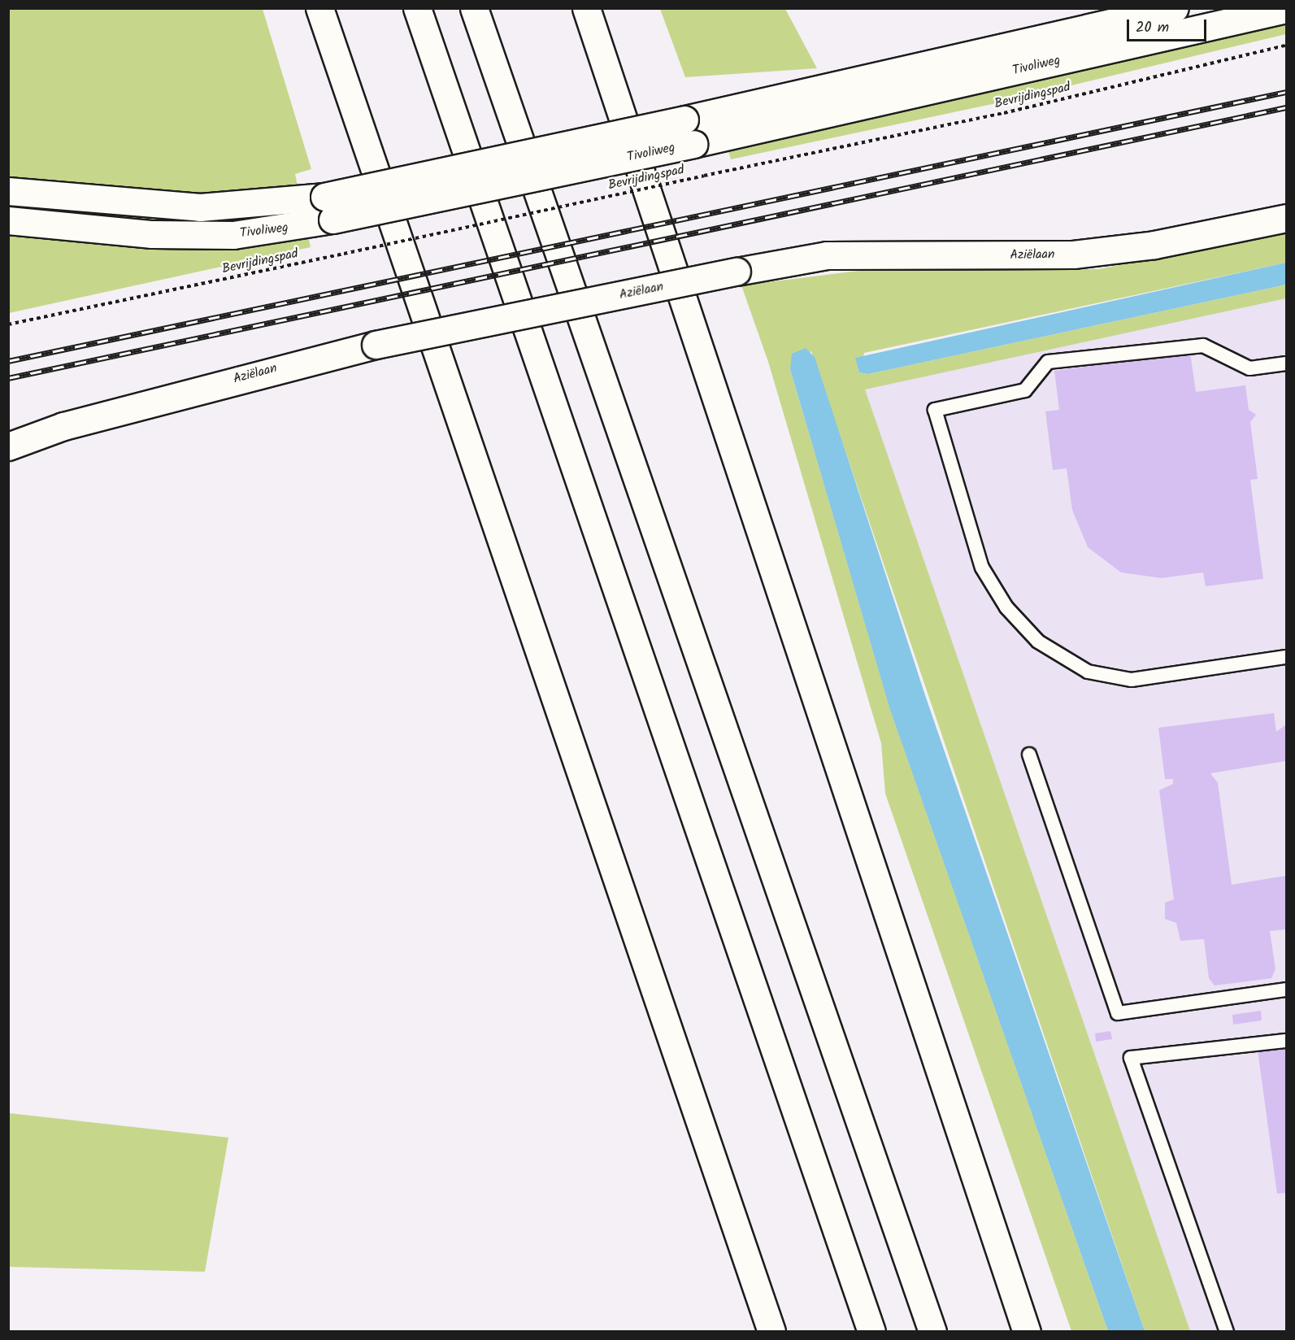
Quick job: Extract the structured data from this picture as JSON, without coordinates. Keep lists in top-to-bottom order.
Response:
{
  "streets": {
    "main road": ["Tivoliweg", "Aziëlaan"],
    "path": ["Bevrijdingspad"]
  },
  "scale_bar": "20 m"
}
